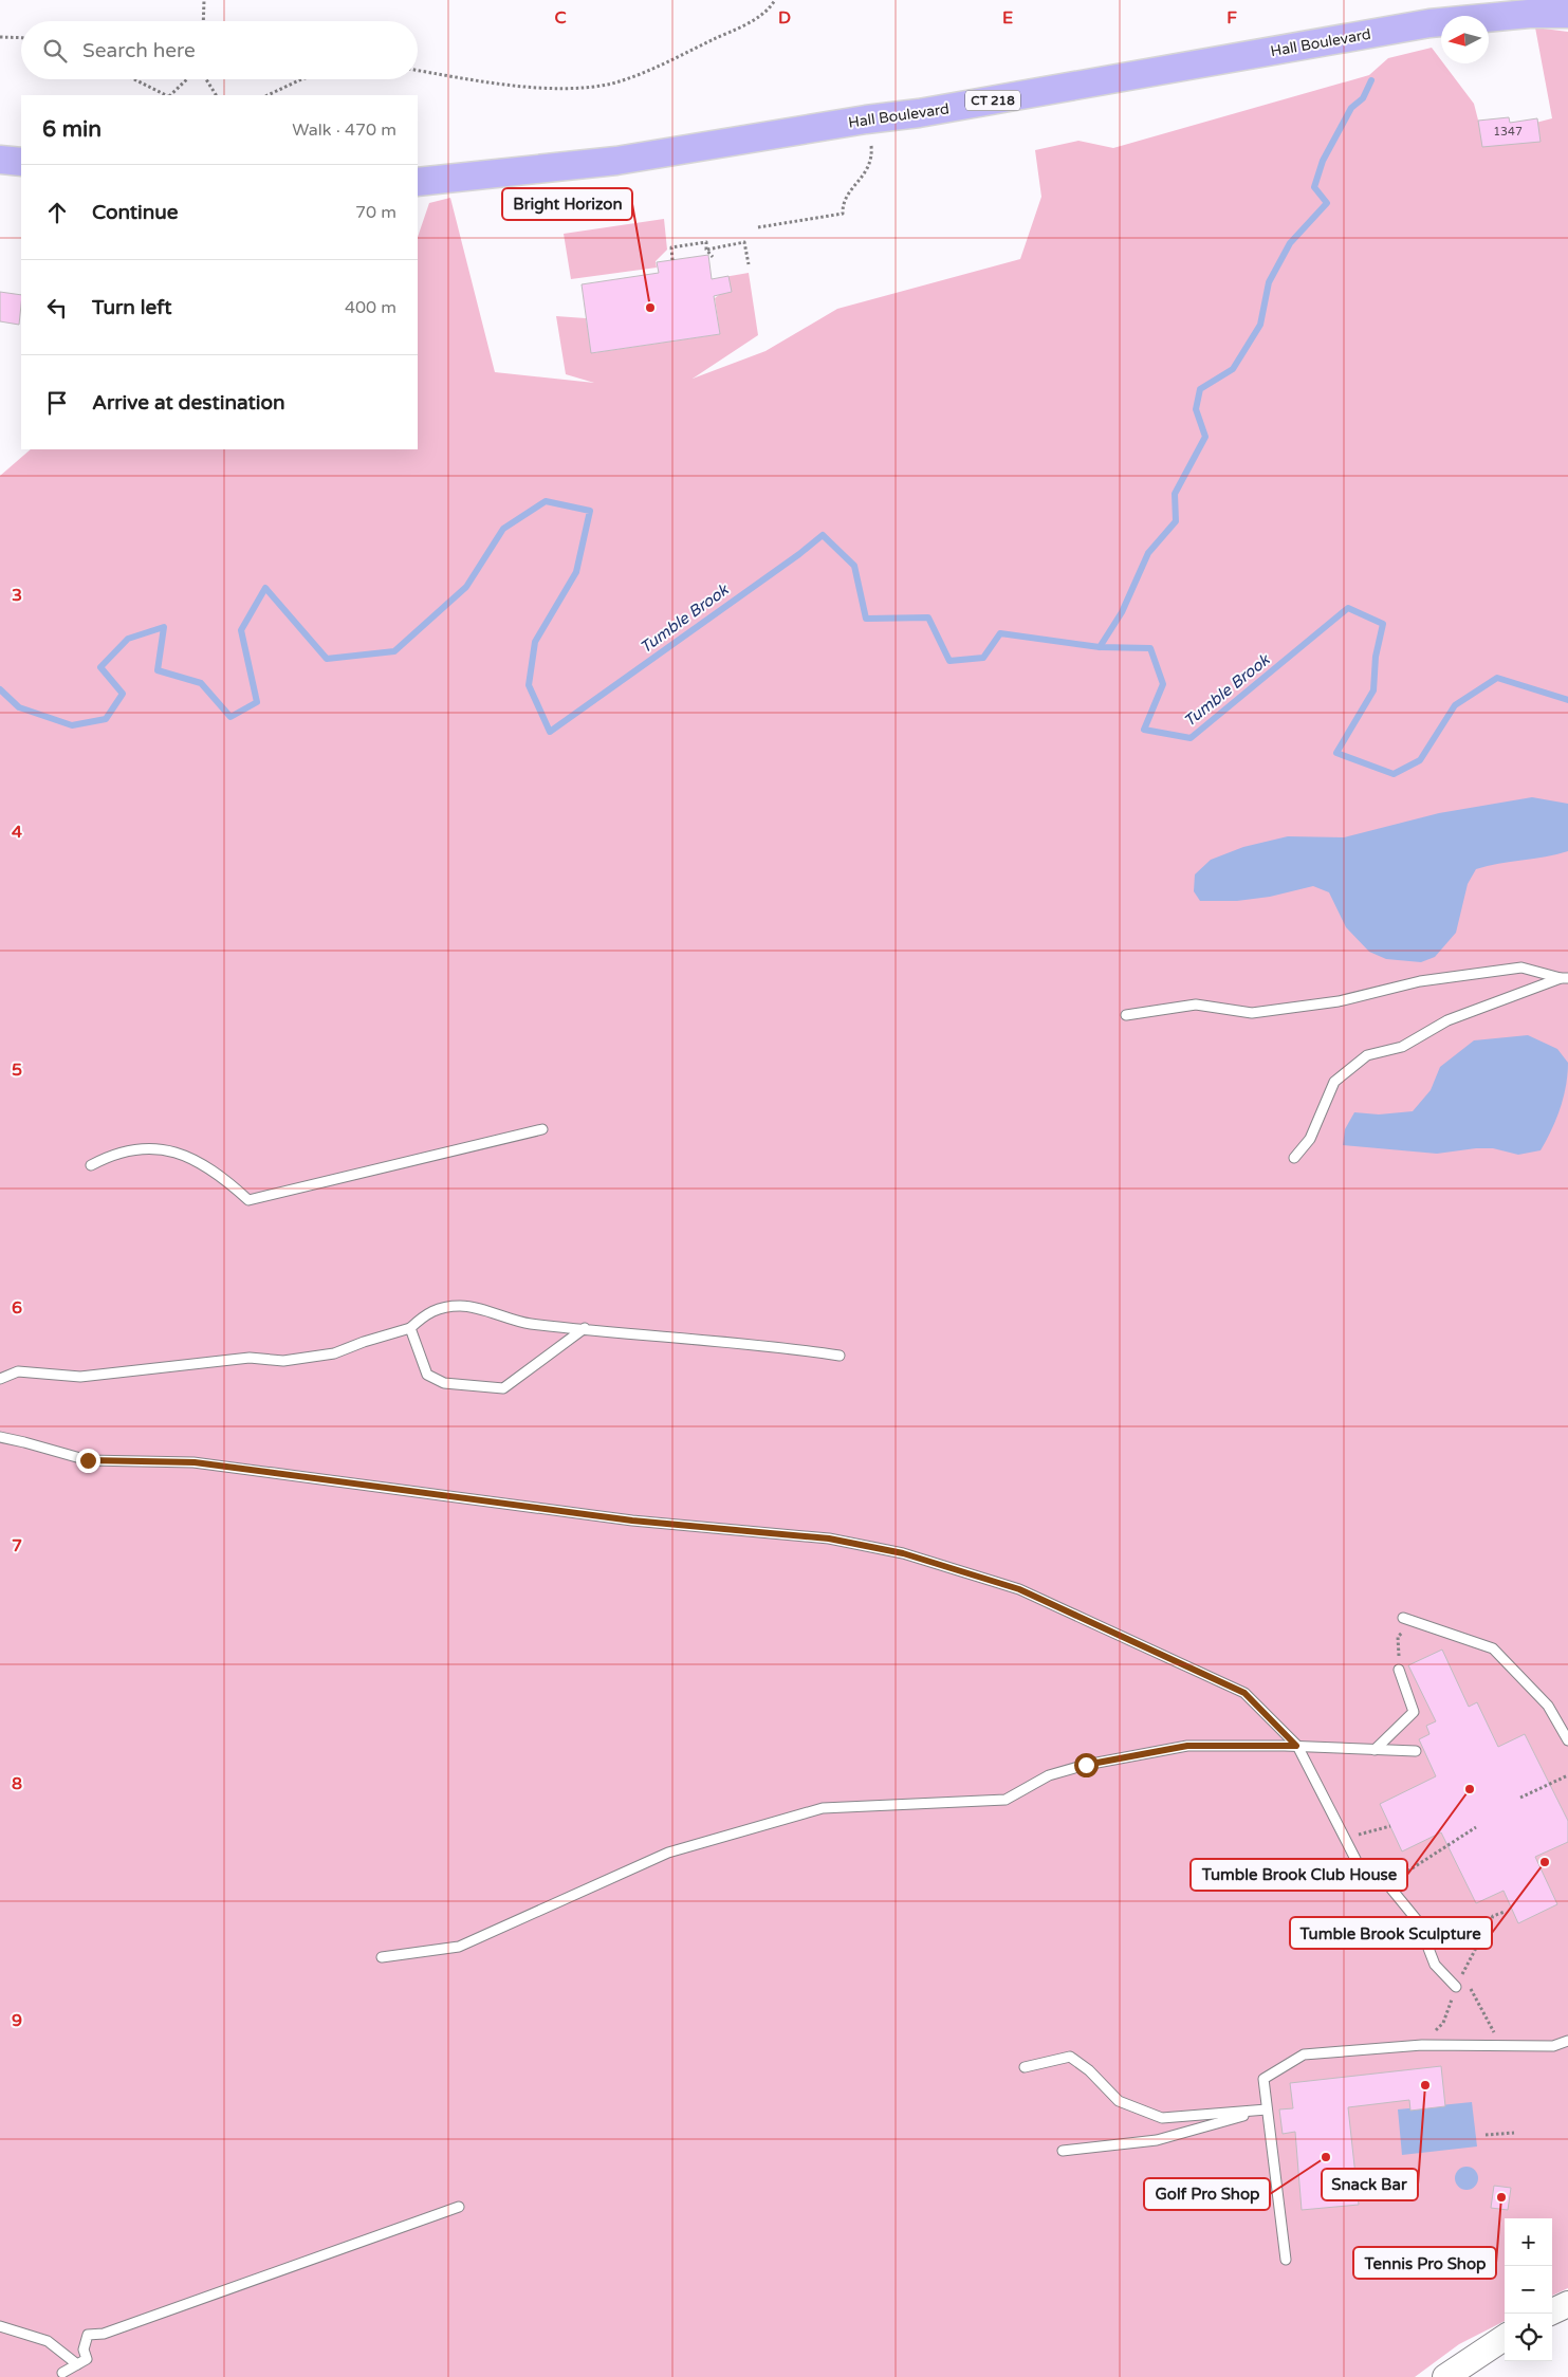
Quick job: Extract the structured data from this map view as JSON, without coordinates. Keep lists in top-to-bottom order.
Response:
{
  "streets": {
    "main road": ["Hall Boulevard", "CT 218"]
  },
  "water": ["Tumble Brook"],
  "places": [
    "Bright Horizon",
    "Tumble Brook Club House",
    "Tumble Brook Sculpture",
    "Snack Bar",
    "Golf Pro Shop",
    "Tennis Pro Shop"
  ],
  "house_numbers": ["1347"],
  "north": "left",
  "page": {
    "search": "Search here",
    "heading": ["6 min", "Walk · 470 m"],
    "list": [
      ["Continue", "70 m"],
      ["Turn left", "400 m"],
      "Arrive at destination"
    ],
    "map_buttons": ["+", "−"]
  },
  "grid": {
    "columns": [
      "C",
      "D",
      "E",
      "F"
    ],
    "rows": [
      "3",
      "4",
      "5",
      "6",
      "7",
      "8",
      "9"
    ]
  }
}
